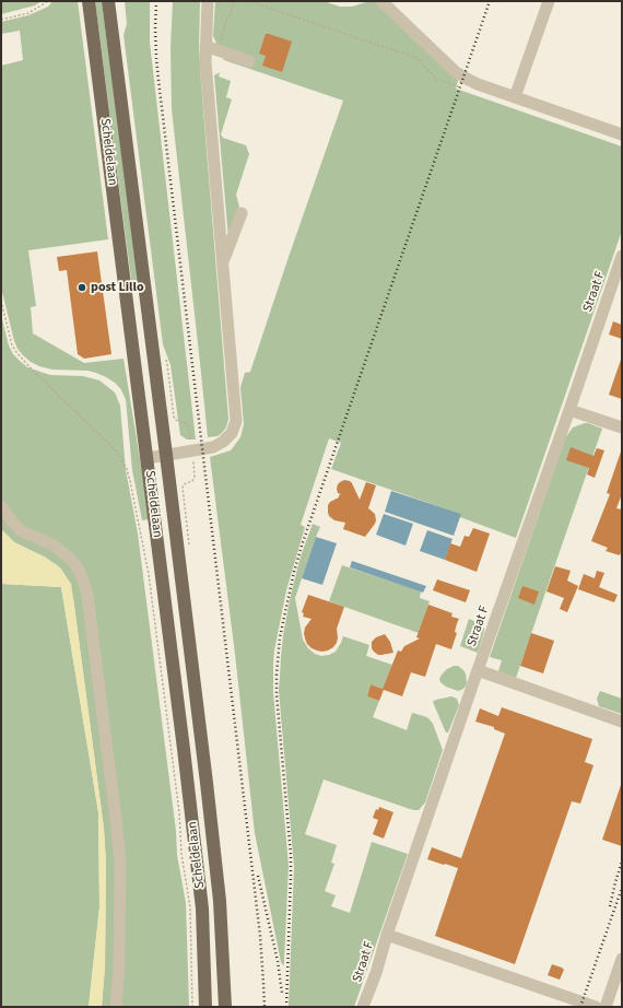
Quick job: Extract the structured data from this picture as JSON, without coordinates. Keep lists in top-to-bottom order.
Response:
{
  "streets": {
    "main road": ["Scheldelaan"],
    "street": ["Straat F"]
  },
  "places": ["post Lillo"]
}
